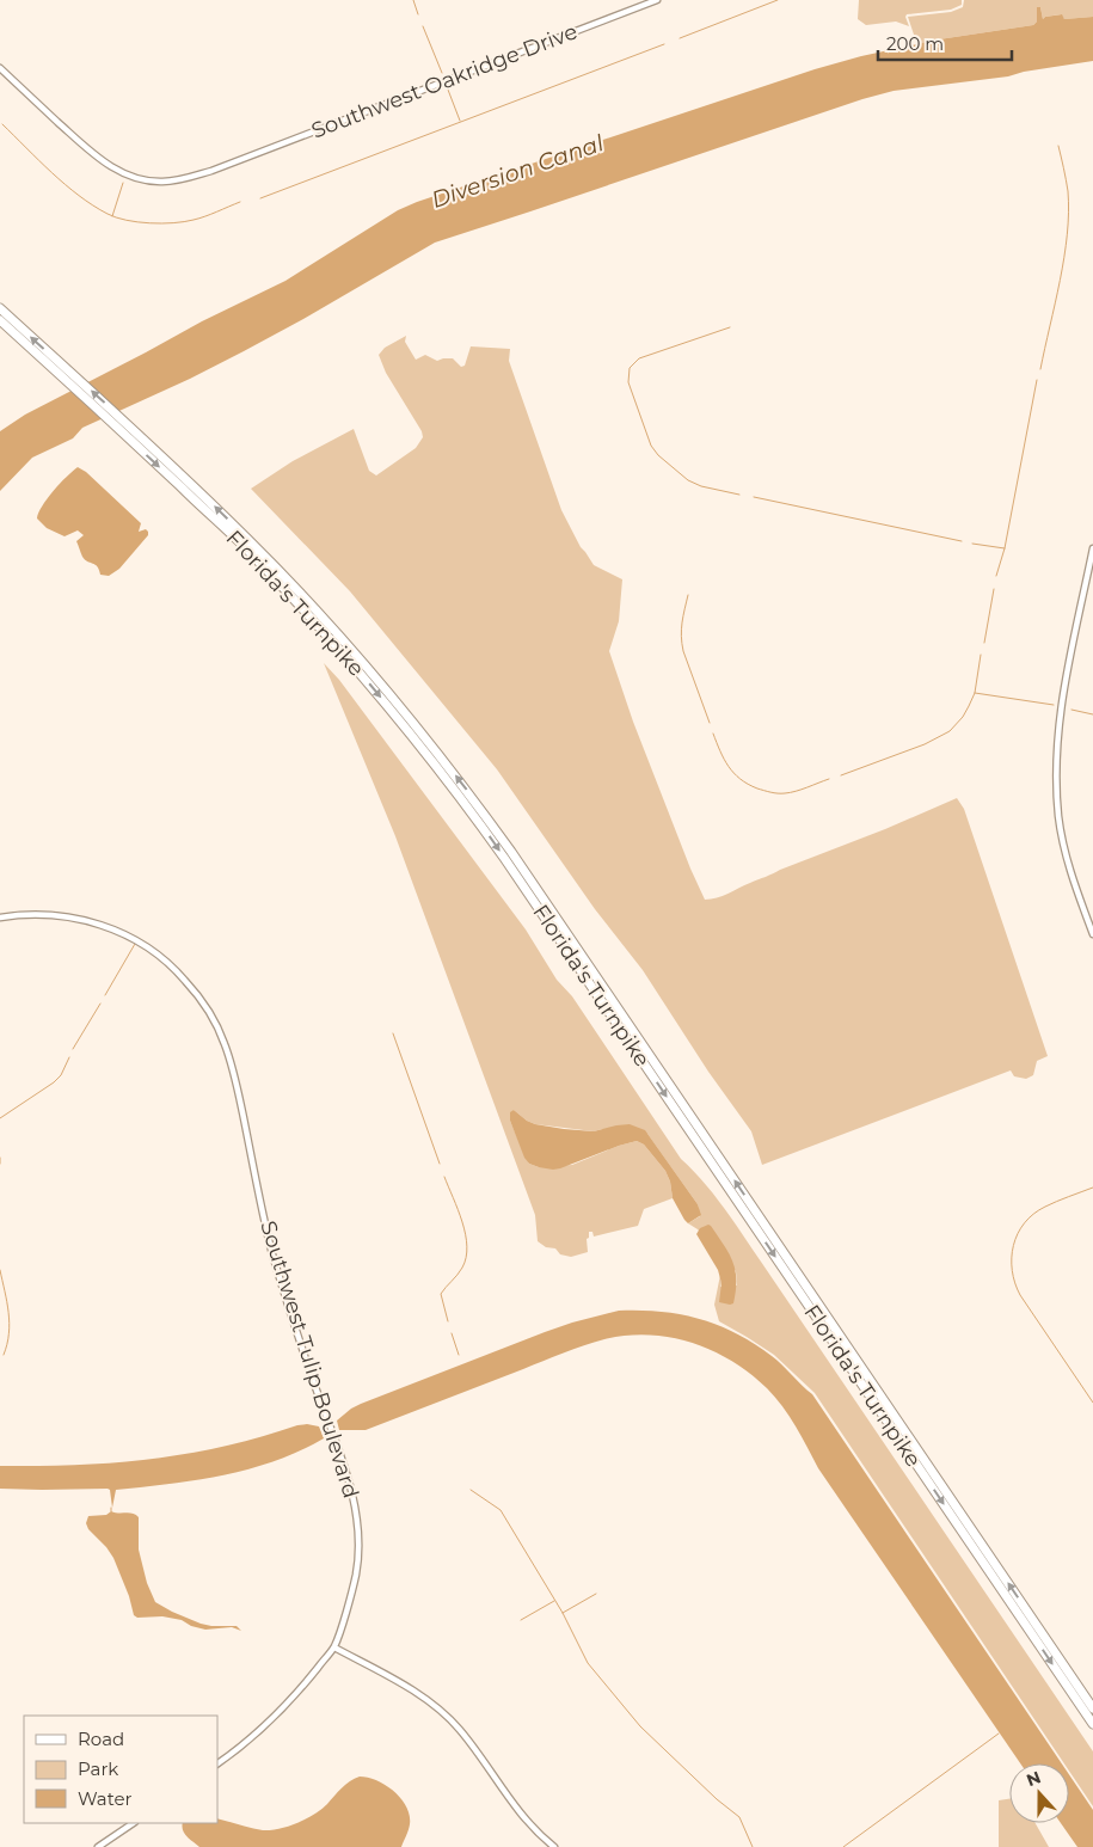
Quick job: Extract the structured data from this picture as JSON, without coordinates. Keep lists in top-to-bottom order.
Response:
{
  "streets": {
    "highway": ["Florida's Turnpike"],
    "street": ["Southwest Oakridge Drive", "Southwest Tulip Boulevard"]
  },
  "water": ["Diversion Canal"],
  "legend": ["Road", "Park", "Water"],
  "scale_bar": "200 m",
  "north": "top"
}
